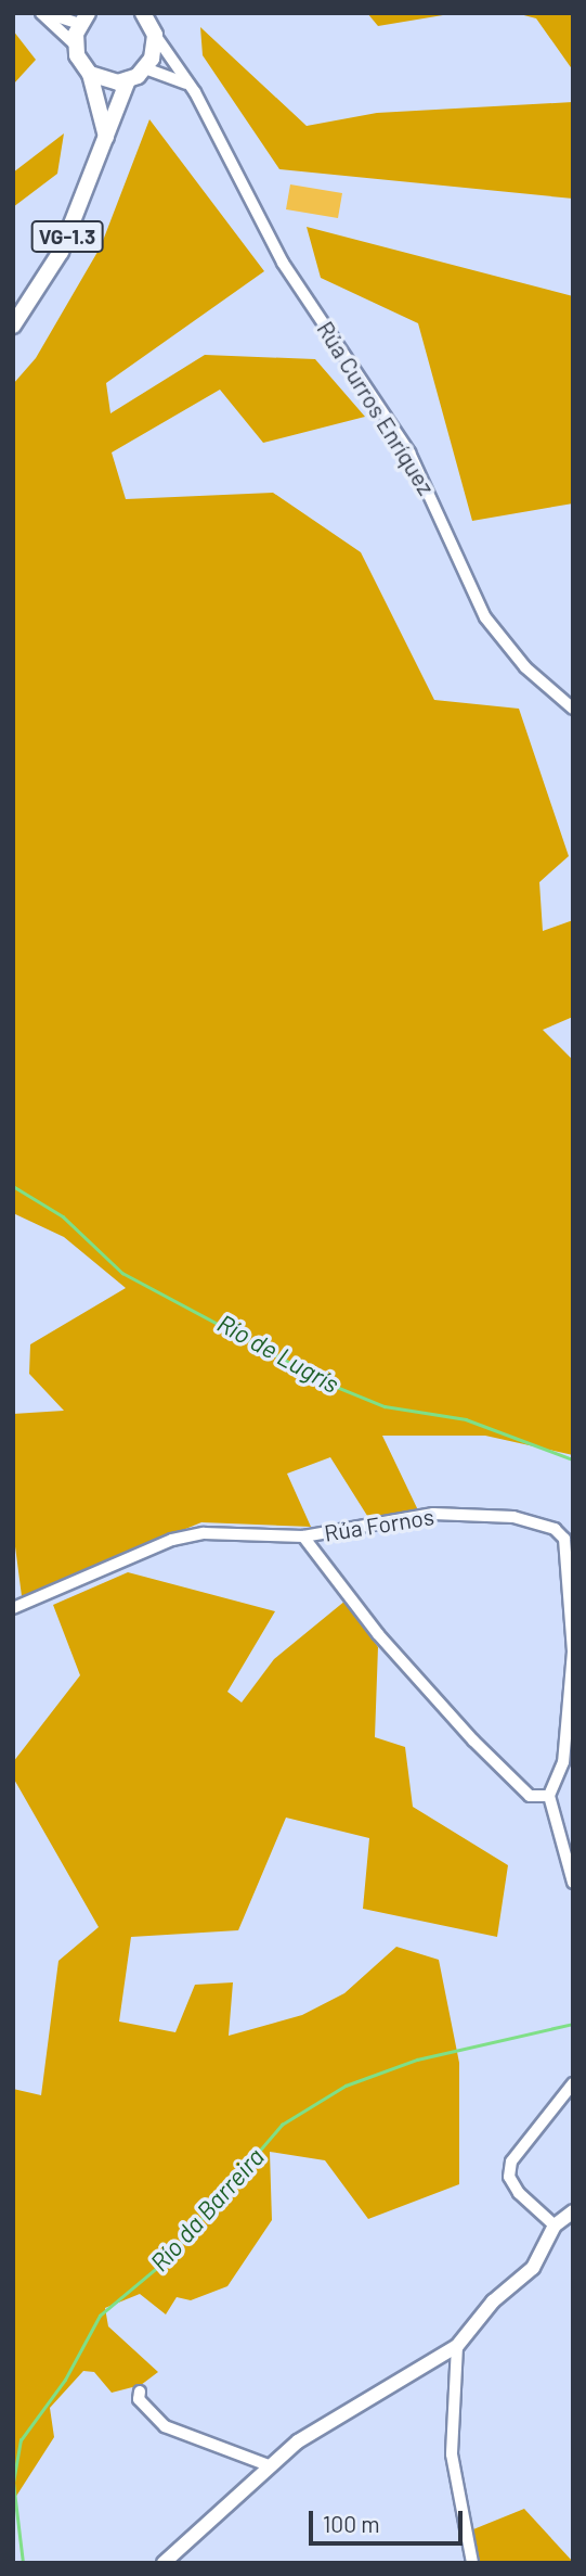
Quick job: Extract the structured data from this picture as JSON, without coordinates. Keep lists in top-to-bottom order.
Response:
{
  "streets": {
    "highway": ["VG-1.3"],
    "street": ["Rúa Curros Enríquez", "Rúa Fornos"]
  },
  "water": ["Río de Lugrís", "Río da Barreira"],
  "scale_bar": "100 m"
}
